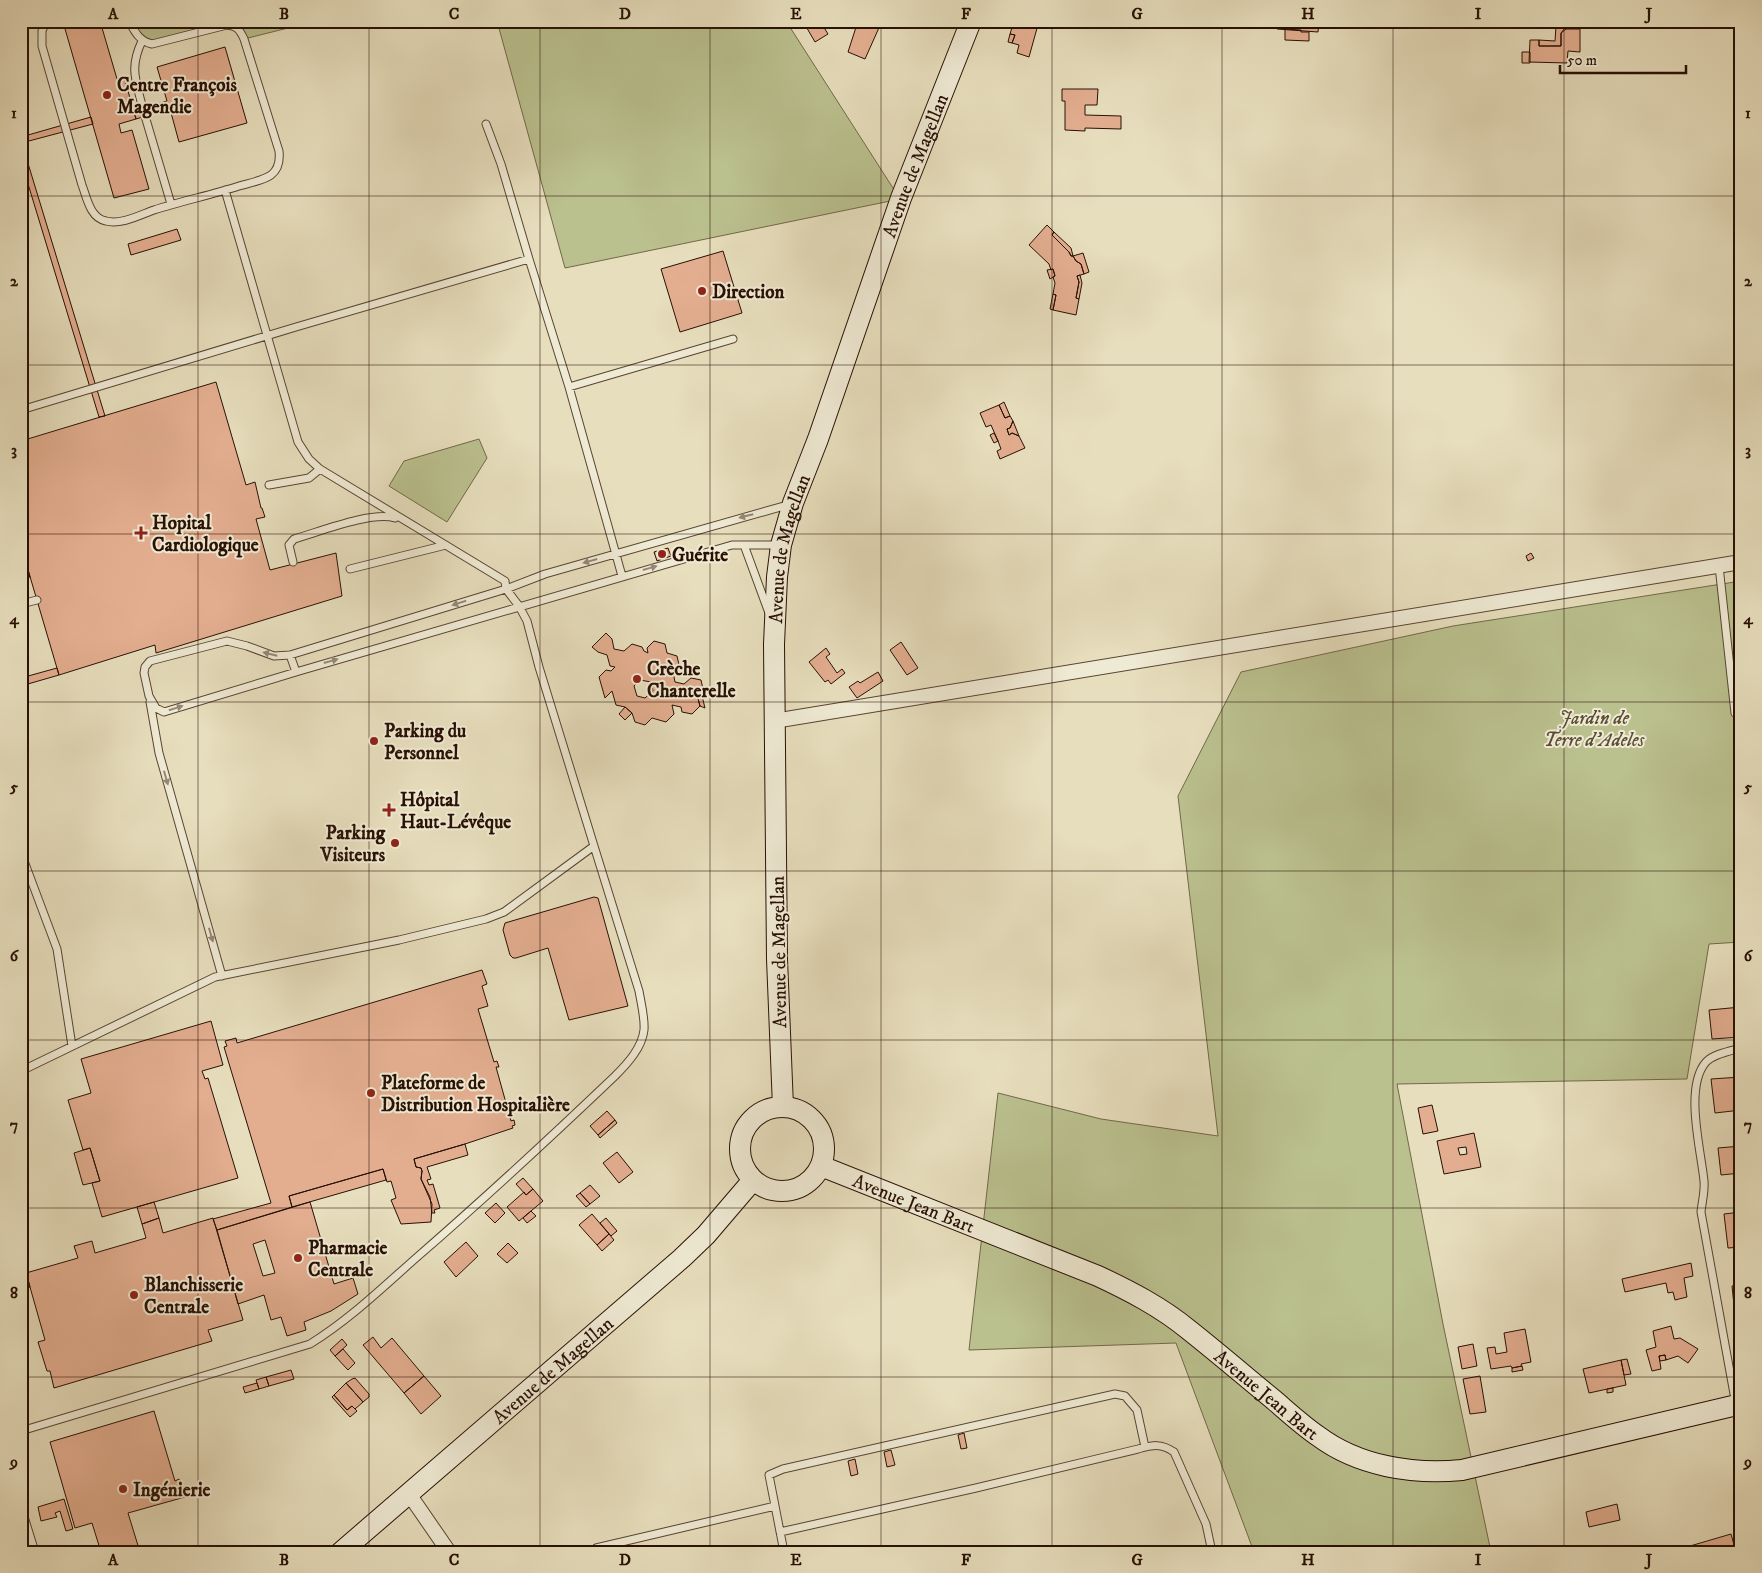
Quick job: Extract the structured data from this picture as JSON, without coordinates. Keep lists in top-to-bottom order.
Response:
{
  "streets": {
    "street": ["Avenue de Magellan", "Avenue Jean Bart"]
  },
  "crossings": [
    ["Avenue de Magellan", "Avenue Jean Bart"]
  ],
  "parks": ["Jardin de Terre d'Adeles"],
  "places": {
    "other": [
      "Centre François Magendie",
      "Direction",
      "Guérite",
      "Crèche Chanterelle",
      "Parking du Personnel",
      "Parking Visiteurs",
      "Plateforme de Distribution Hospitalière",
      "Pharmacie Centrale",
      "Blanchisserie Centrale",
      "Ingénierie"
    ],
    "health": ["Hopital Cardiologique", "Hôpital Haut-Lévêque"]
  },
  "scale_bar": "50 m",
  "grid": {
    "columns": [
      "A",
      "B",
      "C",
      "D",
      "E",
      "F",
      "G",
      "H",
      "I",
      "J"
    ],
    "rows": [
      "1",
      "2",
      "3",
      "4",
      "5",
      "6",
      "7",
      "8",
      "9"
    ]
  }
}
